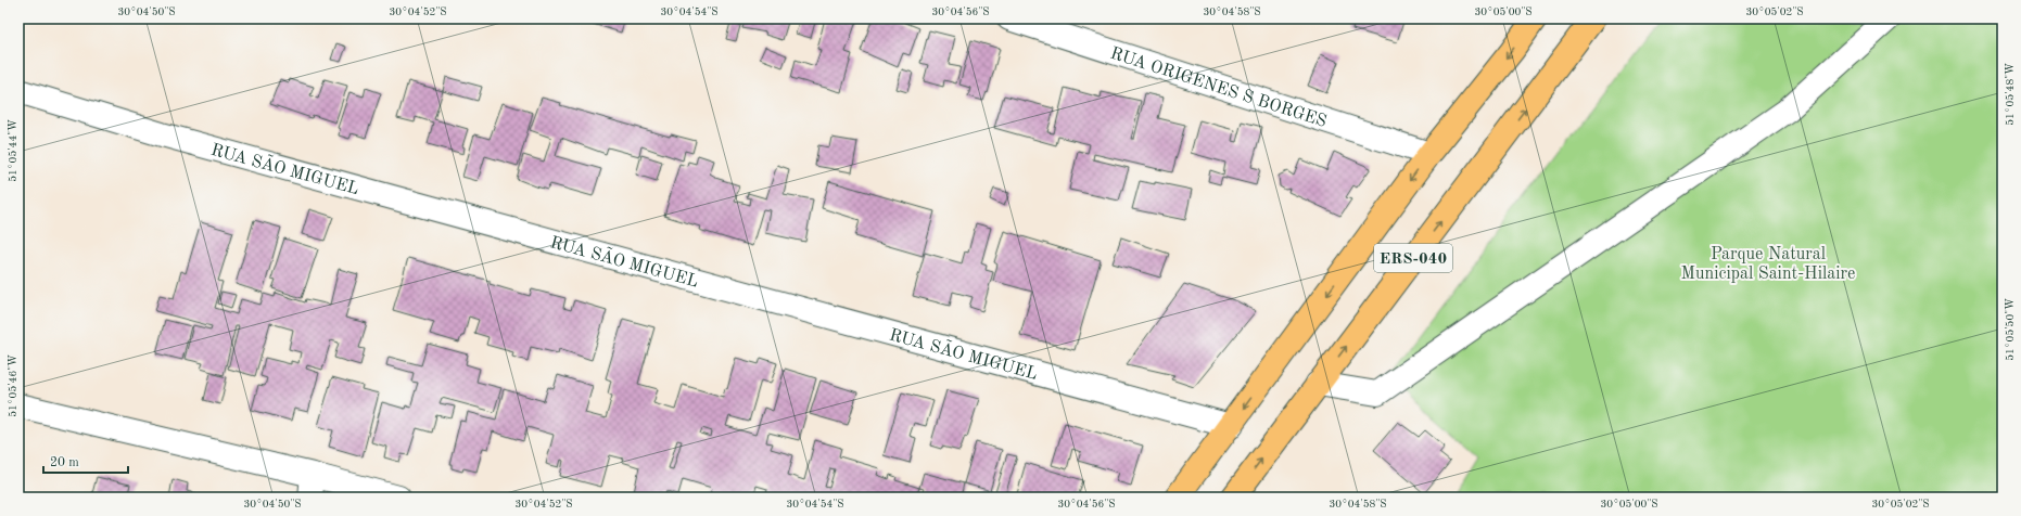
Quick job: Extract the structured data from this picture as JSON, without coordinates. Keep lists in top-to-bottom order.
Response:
{
  "streets": {
    "main road": ["ERS-040"],
    "street": ["RUA ORIGENES S BORGES", "RUA SÃO MIGUEL"]
  },
  "crossings": [
    ["RUA ORIGENES S BORGES", "ERS-040"],
    ["RUA SÃO MIGUEL", "ERS-040"]
  ],
  "parks": ["Parque Natural Municipal Saint-Hilaire"],
  "scale_bar": "20 m",
  "coordinates": [
    "30°04'50\"S",
    "30°04'52\"S",
    "30°04'54\"S",
    "30°04'56\"S",
    "30°04'58\"S",
    "30°05'00\"S",
    "30°05'02\"S",
    "51°05'48\"W",
    "51°05'44\"W",
    "51°05'50\"W",
    "51°05'46\"W"
  ]
}
